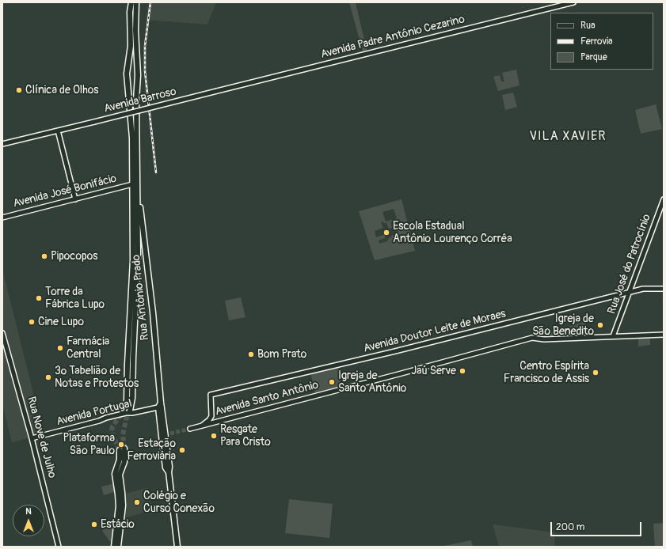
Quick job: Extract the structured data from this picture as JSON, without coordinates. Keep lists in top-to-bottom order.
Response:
{
  "streets": {
    "main road": ["Rua Antônio Prado"],
    "street": [
      "Avenida Padre Antônio Cezarino",
      "Avenida Barroso",
      "Avenida José Bonifácio",
      "Rua José do Patrocínio",
      "Avenida Doutor Leite de Moraes",
      "Avenida Santo Antônio",
      "Avenida Portugal",
      "Rua Nove de Julho"
    ]
  },
  "crossings": [
    ["Avenida Padre Antônio Cezarino", "Avenida Barroso"],
    ["Rua José do Patrocínio", "Avenida Doutor Leite de Moraes"],
    ["Rua José do Patrocínio", "Avenida Santo Antônio"],
    ["Rua Antônio Prado", "Avenida Portugal"],
    ["Avenida Portugal", "Rua Nove de Julho"]
  ],
  "districts": ["VILA XAVIER"],
  "places": [
    "Clínica de Olhos",
    "Escola Estadual Antônio Lourenço Corrêa",
    "Pipocopos",
    "Torre da Fábrica Lupo",
    "Cine Lupo",
    "Igreja de São Benedito",
    "Farmácia Central",
    "Bom Prato",
    "Jaú Serve",
    "Centro Espírita Francisco de Assis",
    "3º Tabelião de Notas e Protestos",
    "Igreja de Santo Antônio",
    "Resgate Para Cristo",
    "Plataforma São Paulo",
    "Estação Ferroviária",
    "Colégio e Curso Conexão",
    "Estácio"
  ],
  "legend": ["Rua", "Ferrovia", "Parque"],
  "scale_bar": "200 m",
  "north": "top"
}
